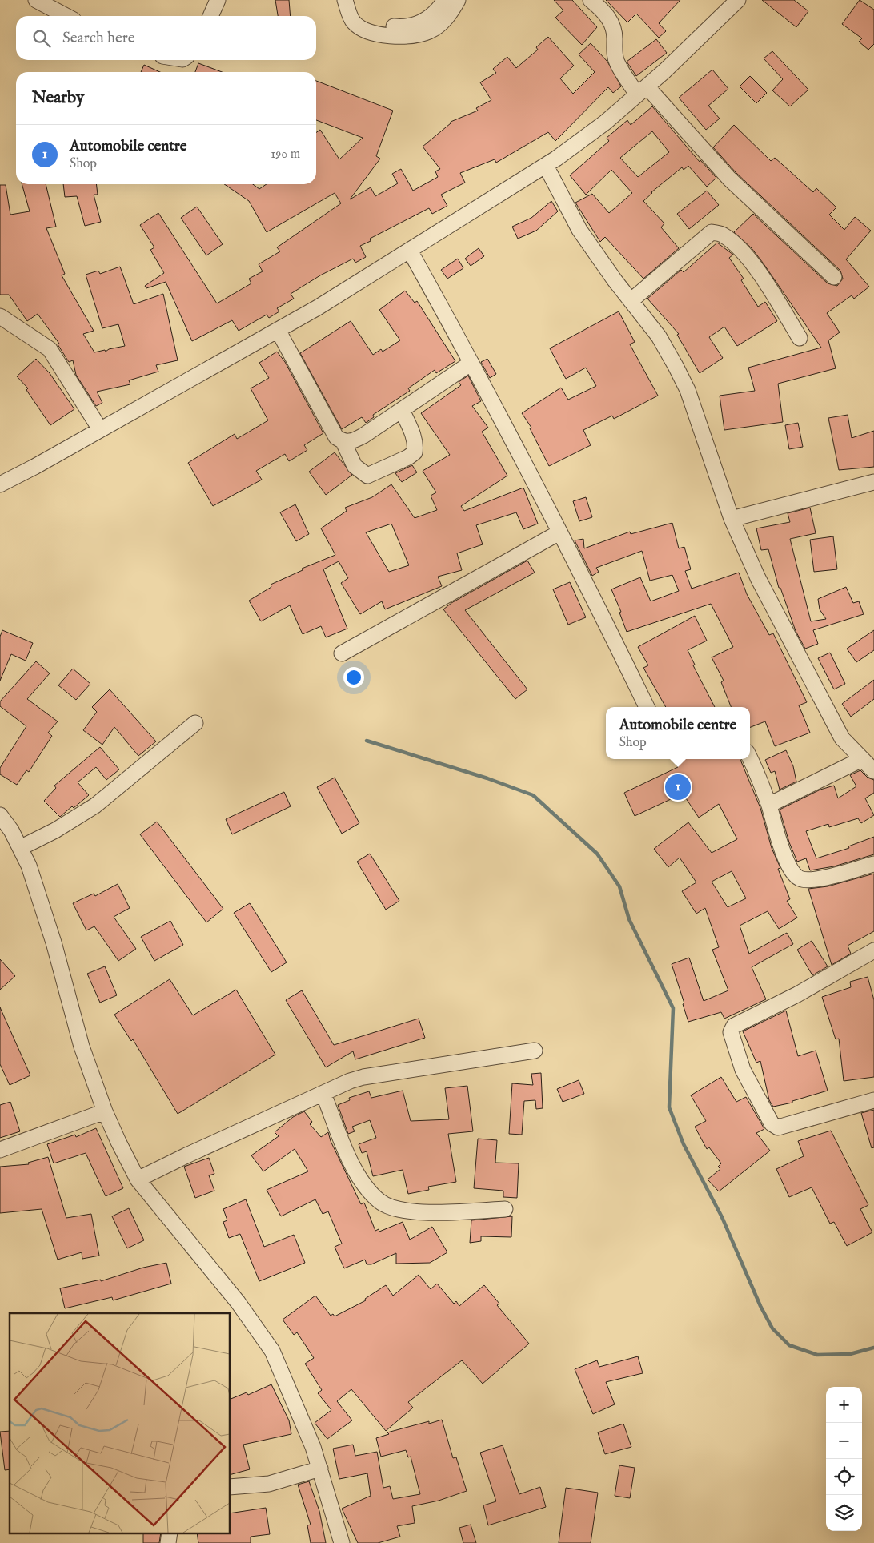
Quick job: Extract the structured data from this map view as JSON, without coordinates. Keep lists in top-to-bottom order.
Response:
{
  "page": {
    "search": "Search here",
    "heading": "Nearby",
    "list": [
      {
        "mark": "1",
        "name": "Automobile centre",
        "note": "Shop",
        "value": "190 m"
      }
    ],
    "popup": ["Automobile centre", "Shop"],
    "pins": "1",
    "map_buttons": ["+", "−"]
  }
}
